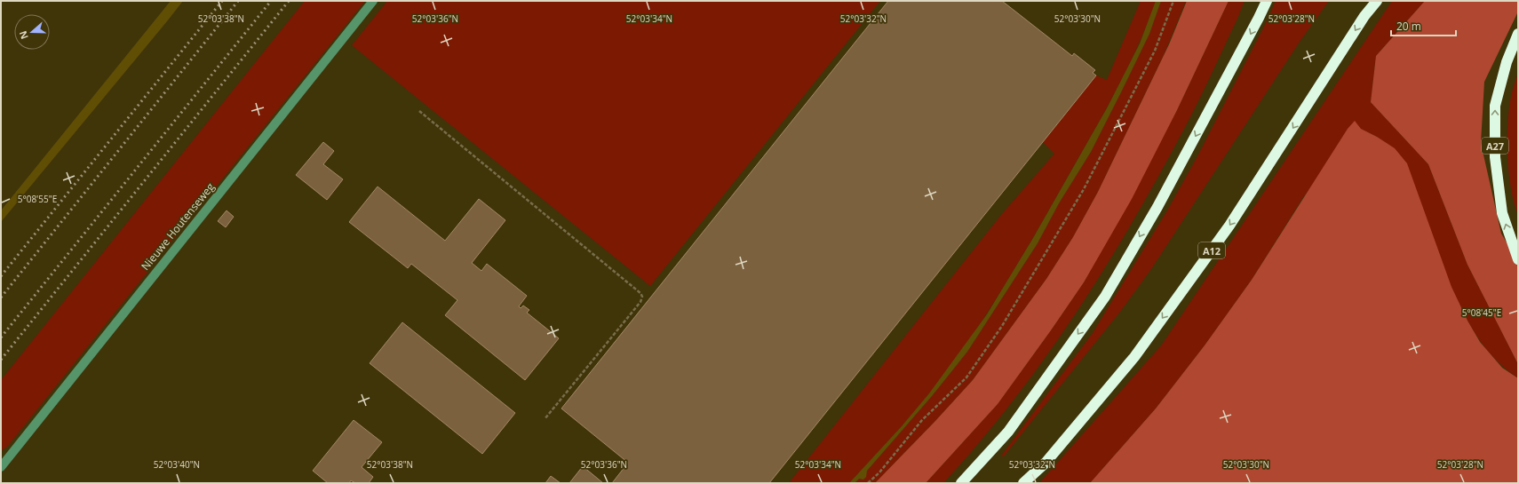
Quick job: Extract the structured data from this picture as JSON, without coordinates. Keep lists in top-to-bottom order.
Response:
{
  "streets": {
    "highway": ["A27", "A12"],
    "street": ["Nieuwe Houtenseweg"]
  },
  "scale_bar": "20 m",
  "north": "left",
  "coordinates": [
    "52°03'36\"N",
    "52°03'34\"N",
    "52°03'38\"N",
    "52°03'32\"N",
    "52°03'30\"N",
    "52°03'28\"N",
    "5°08'55\"E",
    "5°08'45\"E",
    "52°03'40\"N"
  ]
}
